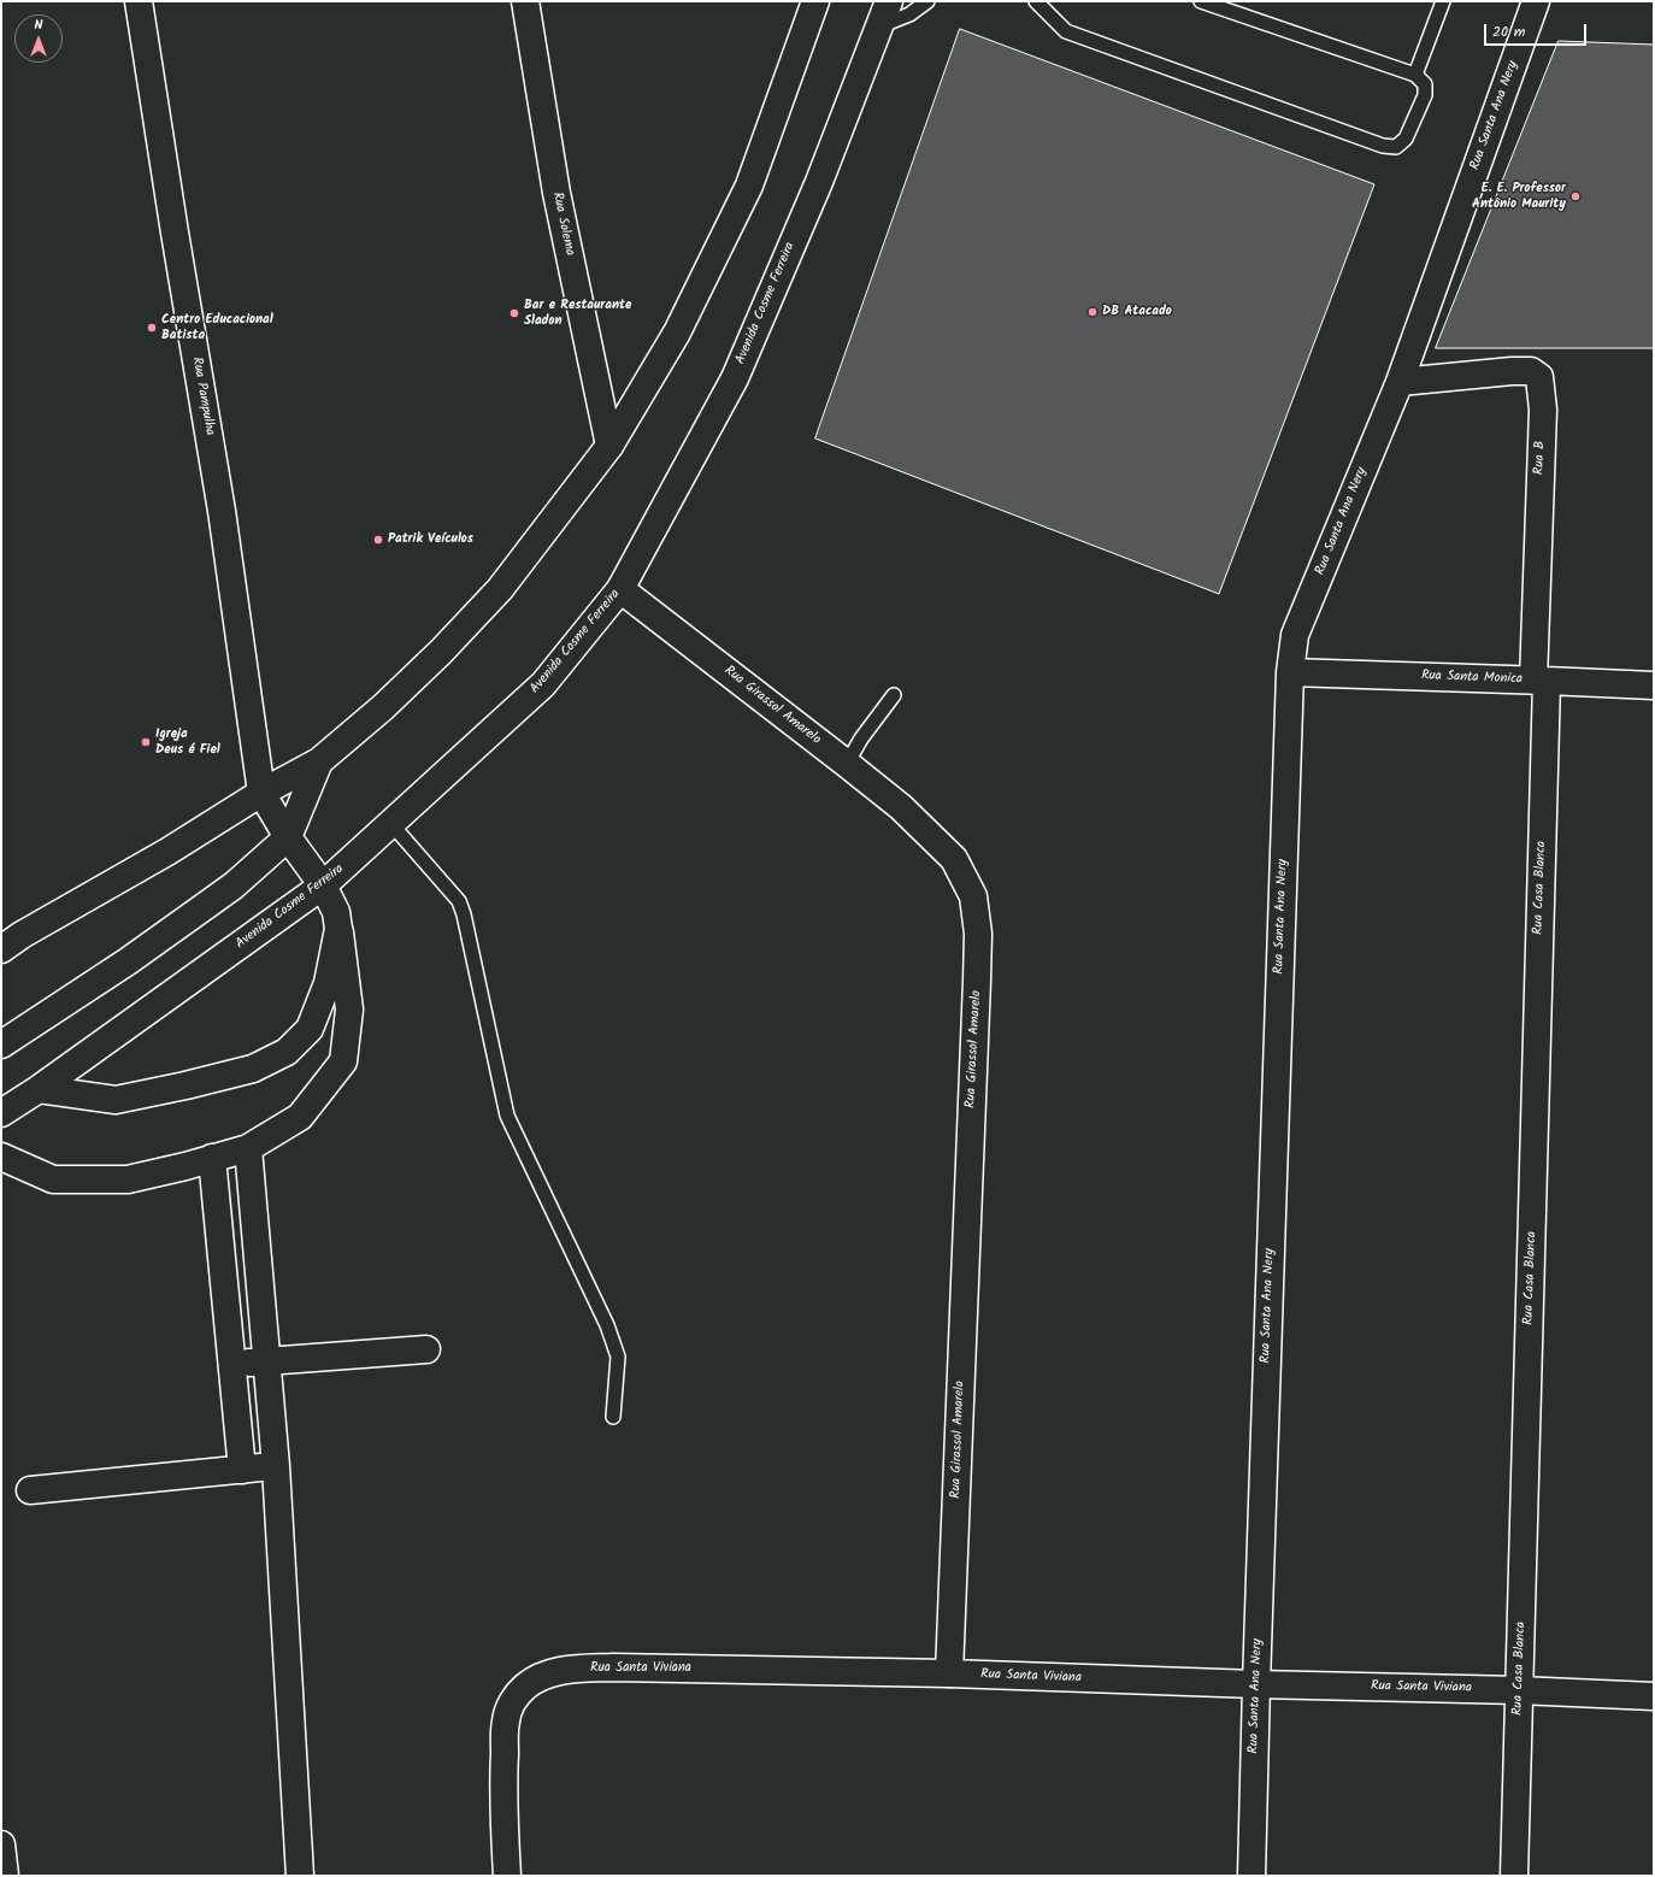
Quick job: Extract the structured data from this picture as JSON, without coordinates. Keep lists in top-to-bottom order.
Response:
{
  "streets": {
    "street": [
      "Rua Santa Ana Nery",
      "Rua Solema",
      "Avenida Cosme Ferreira",
      "Rua Pampulha",
      "Rua B",
      "Rua Santa Monica",
      "Rua Girassol Amarelo",
      "Rua Casa Blanca",
      "Rua Santa Viviana"
    ]
  },
  "crossings": [
    ["Rua Santa Ana Nery", "Rua B"],
    ["Rua Santa Ana Nery", "Rua Santa Monica"],
    ["Rua Santa Ana Nery", "Rua Santa Viviana"],
    ["Avenida Cosme Ferreira", "Rua Girassol Amarelo"],
    ["Rua B", "Rua Santa Monica"],
    ["Rua B", "Rua Casa Blanca"],
    ["Rua Santa Monica", "Rua Casa Blanca"],
    ["Rua Girassol Amarelo", "Rua Santa Viviana"],
    ["Rua Casa Blanca", "Rua Santa Viviana"]
  ],
  "places": [
    "E. E. Professor Antônio Maurity",
    "DB Atacado",
    "Bar e Restaurante Sladon",
    "Centro Educacional Batista",
    "Patrik Veículos",
    "Igreja Deus é Fiel"
  ],
  "scale_bar": "20 m",
  "north": "top"
}
